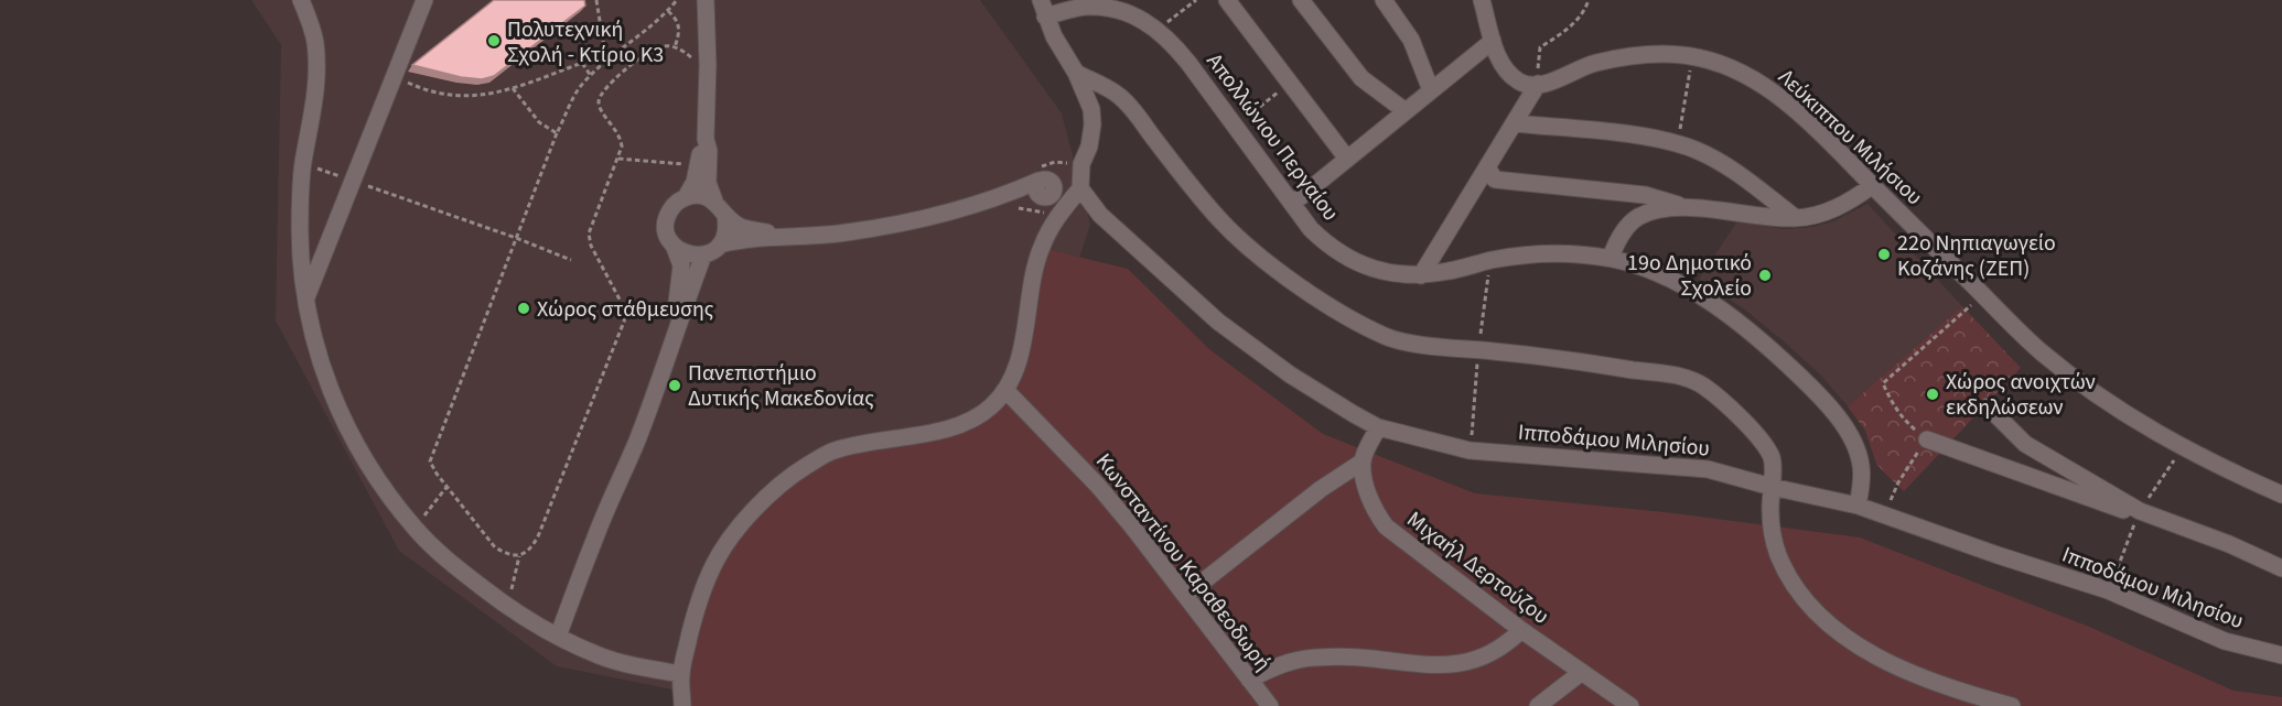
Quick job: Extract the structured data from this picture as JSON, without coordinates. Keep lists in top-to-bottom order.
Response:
{
  "streets": {
    "street": [
      "Απολλώνιου Περγαίου",
      "Λεύκιππου Μιλήσιου",
      "Ιπποδάμου Μιλησίου",
      "Κωνσταντίνου Καραθεοδωρή",
      "Μιχαήλ Δερτούζου"
    ]
  },
  "crossings": [
    ["Απολλώνιου Περγαίου", "Ιπποδάμου Μιλησίου"]
  ],
  "places": [
    "Πολυτεχνική Σχολή - Κτίριο Κ3",
    "22ο Νηπιαγωγείο Κοζάνης (ΖΕΠ)",
    "19ο Δημοτικό Σχολείο",
    "Χώρος στάθμευσης",
    "Πανεπιστήμιο Δυτικής Μακεδονίας",
    "Χώρος ανοιχτών εκδηλώσεων"
  ]
}
